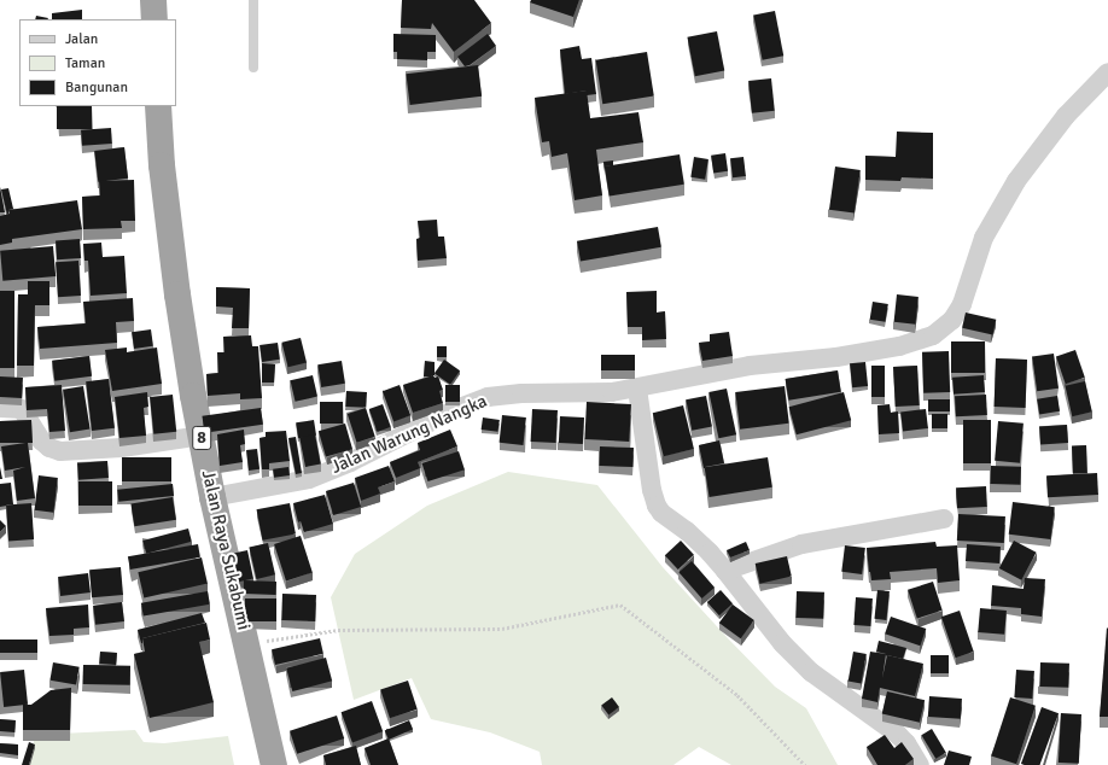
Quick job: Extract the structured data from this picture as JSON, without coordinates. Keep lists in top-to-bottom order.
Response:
{
  "streets": {
    "highway": ["8", "Jalan Raya Sukabumi"],
    "street": ["Jalan Warung Nangka"]
  },
  "crossings": [
    ["Jalan Warung Nangka", "Jalan Raya Sukabumi"]
  ],
  "legend": ["Jalan", "Taman", "Bangunan"]
}
